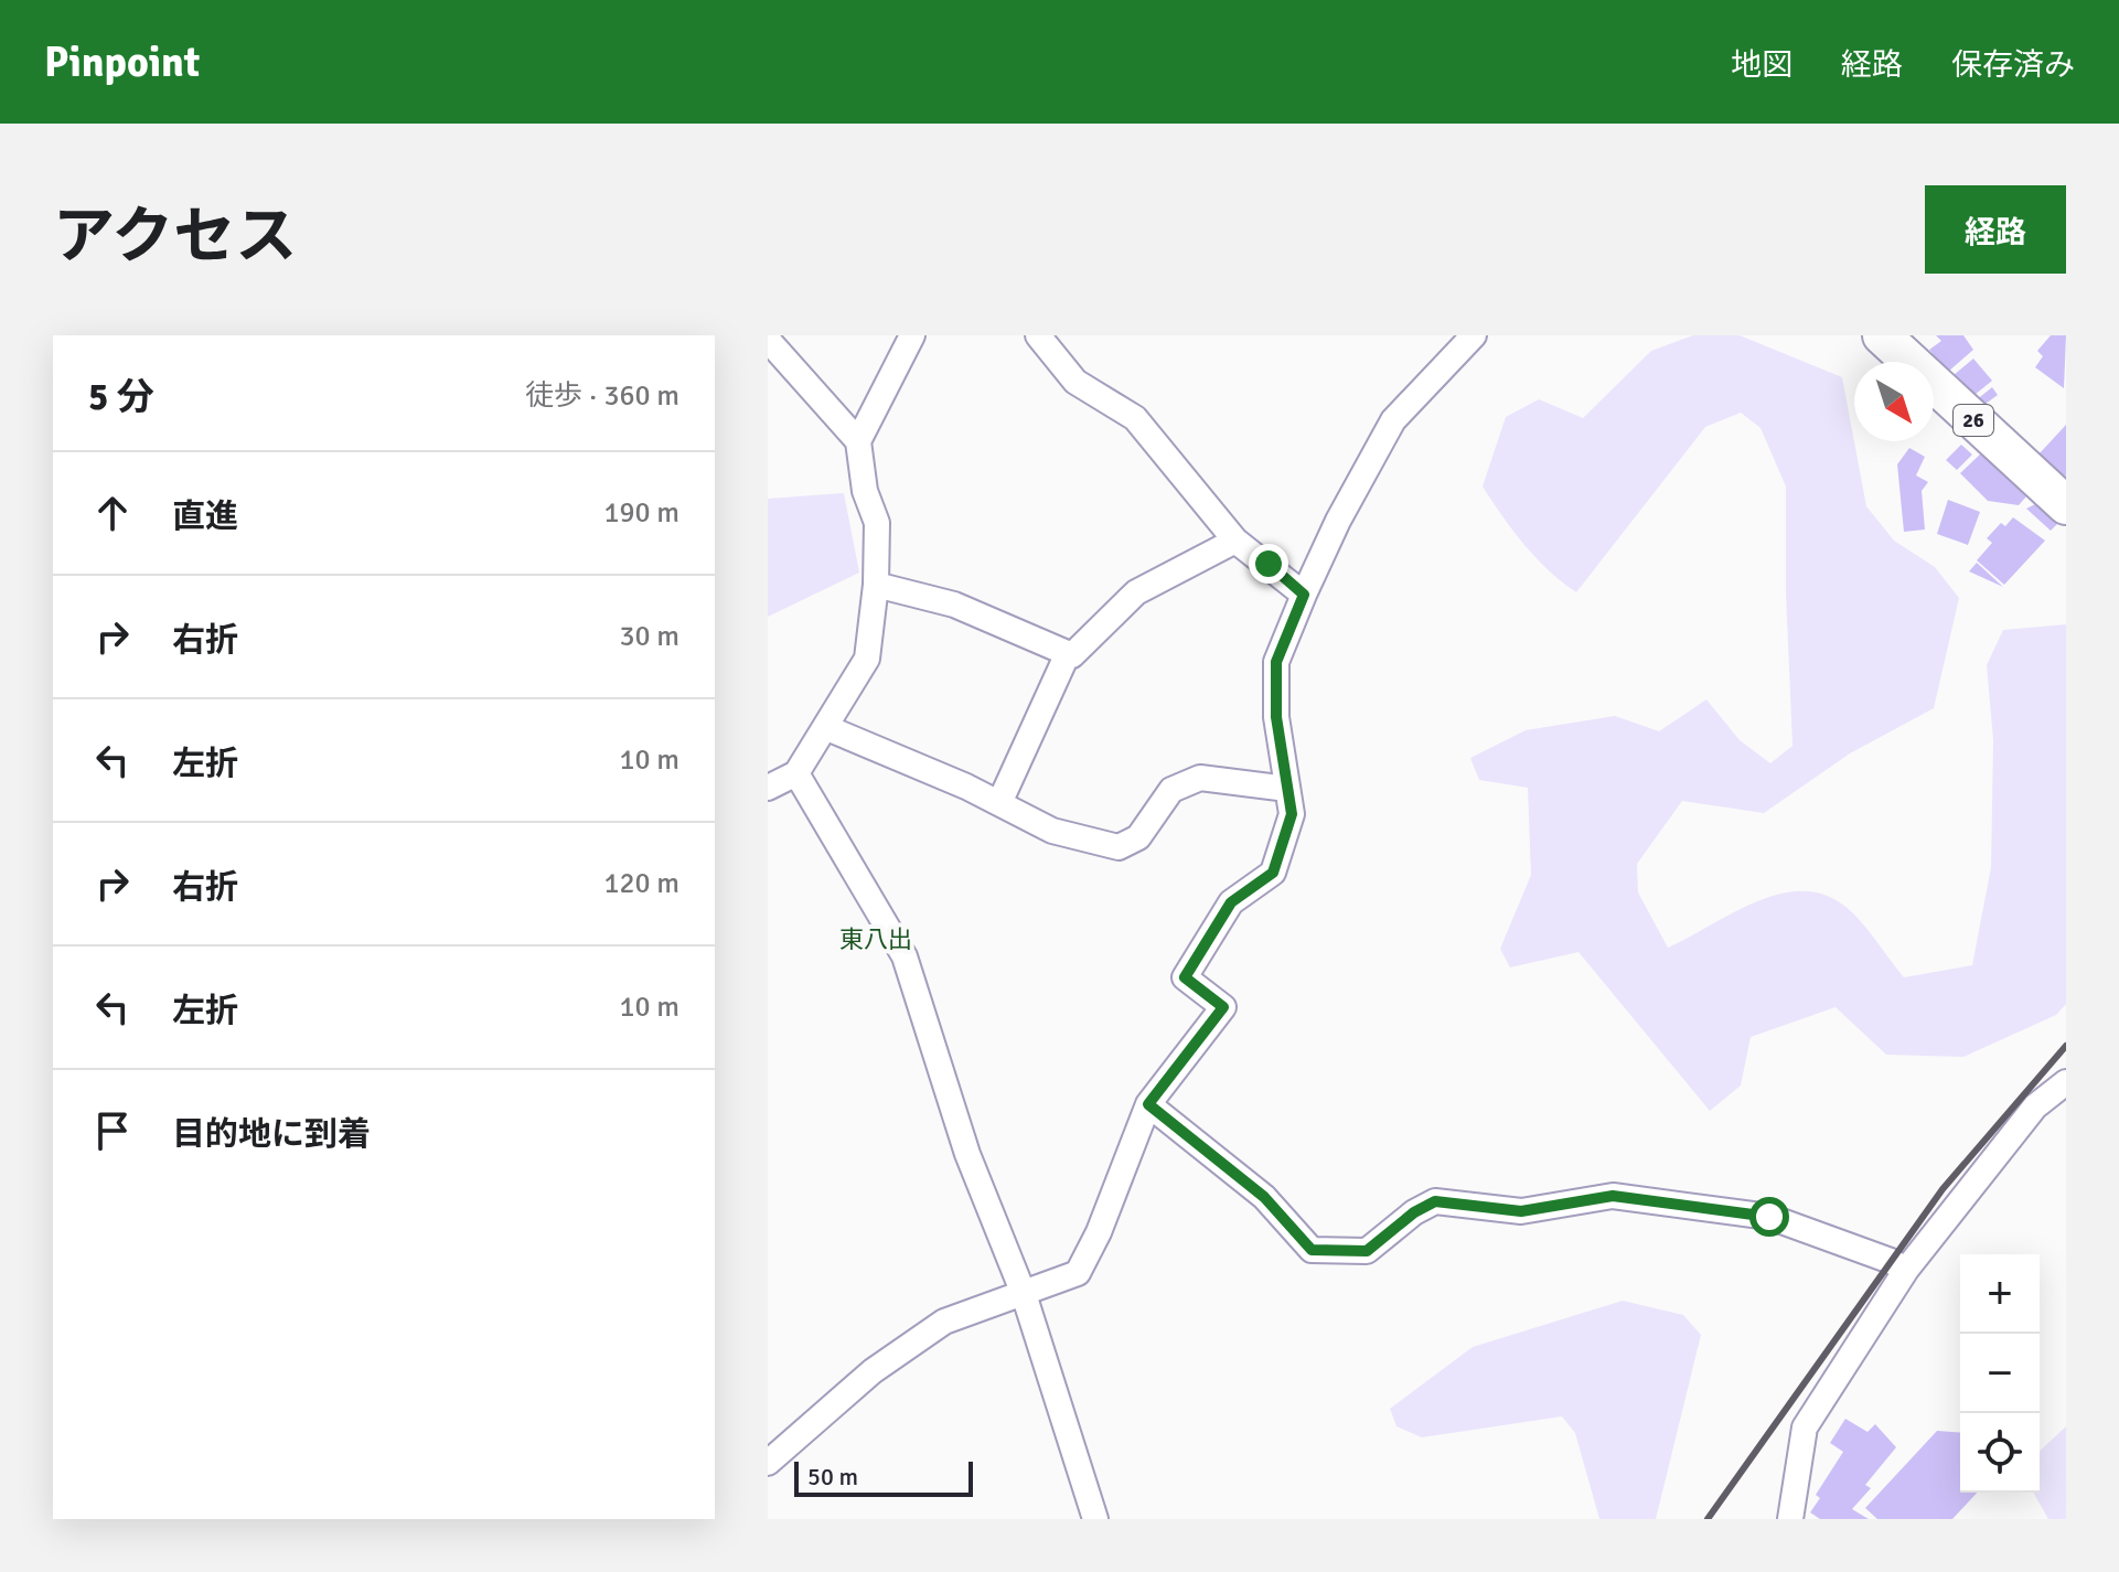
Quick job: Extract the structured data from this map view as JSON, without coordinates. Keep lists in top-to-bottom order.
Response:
{
  "streets": {
    "main road": ["26"]
  },
  "districts": ["東八出"],
  "scale_bar": "50 m",
  "north": "bottom right",
  "page": {
    "header": "Pinpoint",
    "nav": ["地図", "経路", "保存済み"],
    "title": "アクセス",
    "buttons": "経路",
    "heading": ["5 分", "徒歩 · 360 m"],
    "list": [
      ["直進", "190 m"],
      ["右折", "30 m"],
      ["左折", "10 m"],
      ["右折", "120 m"],
      ["左折", "10 m"],
      "目的地に到着"
    ],
    "map_buttons": ["+", "−"],
    "scale": "50 m"
  }
}
